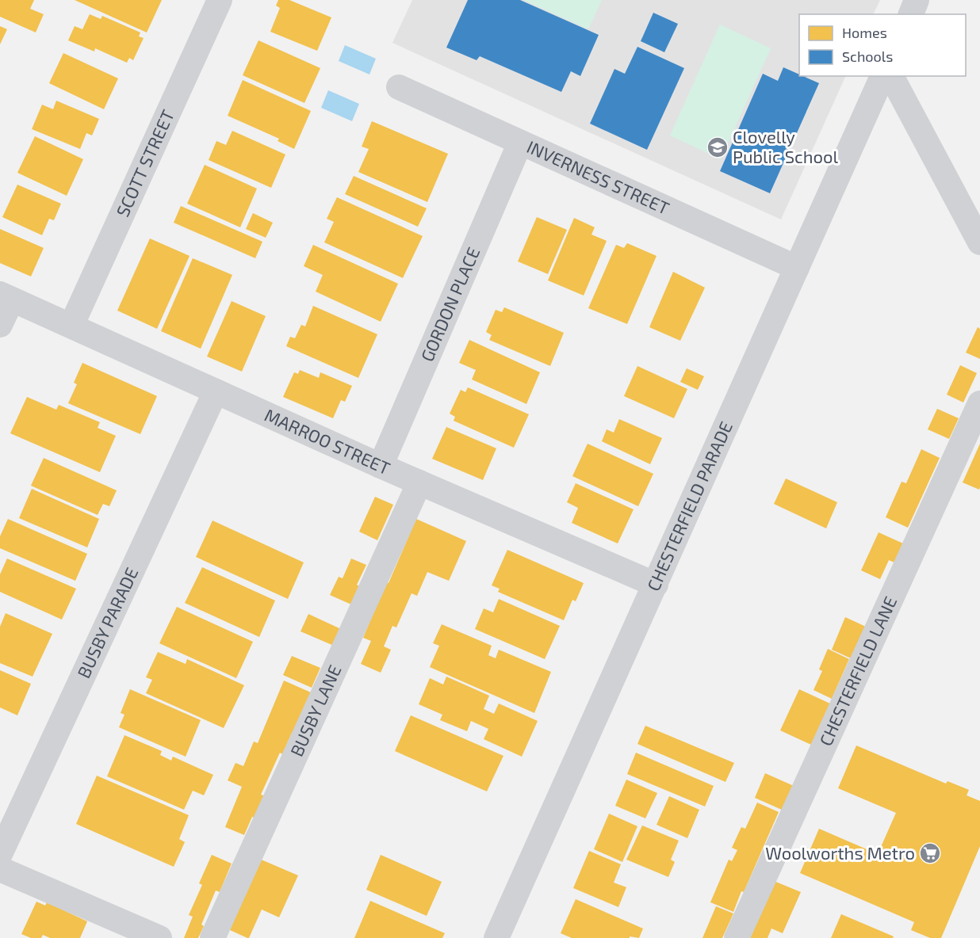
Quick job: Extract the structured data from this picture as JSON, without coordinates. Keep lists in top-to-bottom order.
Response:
{
  "streets": {
    "street": [
      "SCOTT STREET",
      "INVERNESS STREET",
      "GORDON PLACE",
      "MARROO STREET",
      "CHESTERFIELD PARADE",
      "BUSBY PARADE",
      "CHESTERFIELD LANE",
      "BUSBY LANE"
    ]
  },
  "crossings": [
    ["SCOTT STREET", "MARROO STREET"],
    ["INVERNESS STREET", "GORDON PLACE"],
    ["INVERNESS STREET", "CHESTERFIELD PARADE"],
    ["GORDON PLACE", "MARROO STREET"],
    ["MARROO STREET", "CHESTERFIELD PARADE"],
    ["MARROO STREET", "BUSBY PARADE"],
    ["MARROO STREET", "BUSBY LANE"]
  ],
  "places": {
    "school or university": ["Clovelly Public School"],
    "supermarket": ["Woolworths Metro"]
  },
  "legend": ["Homes", "Schools"]
}
